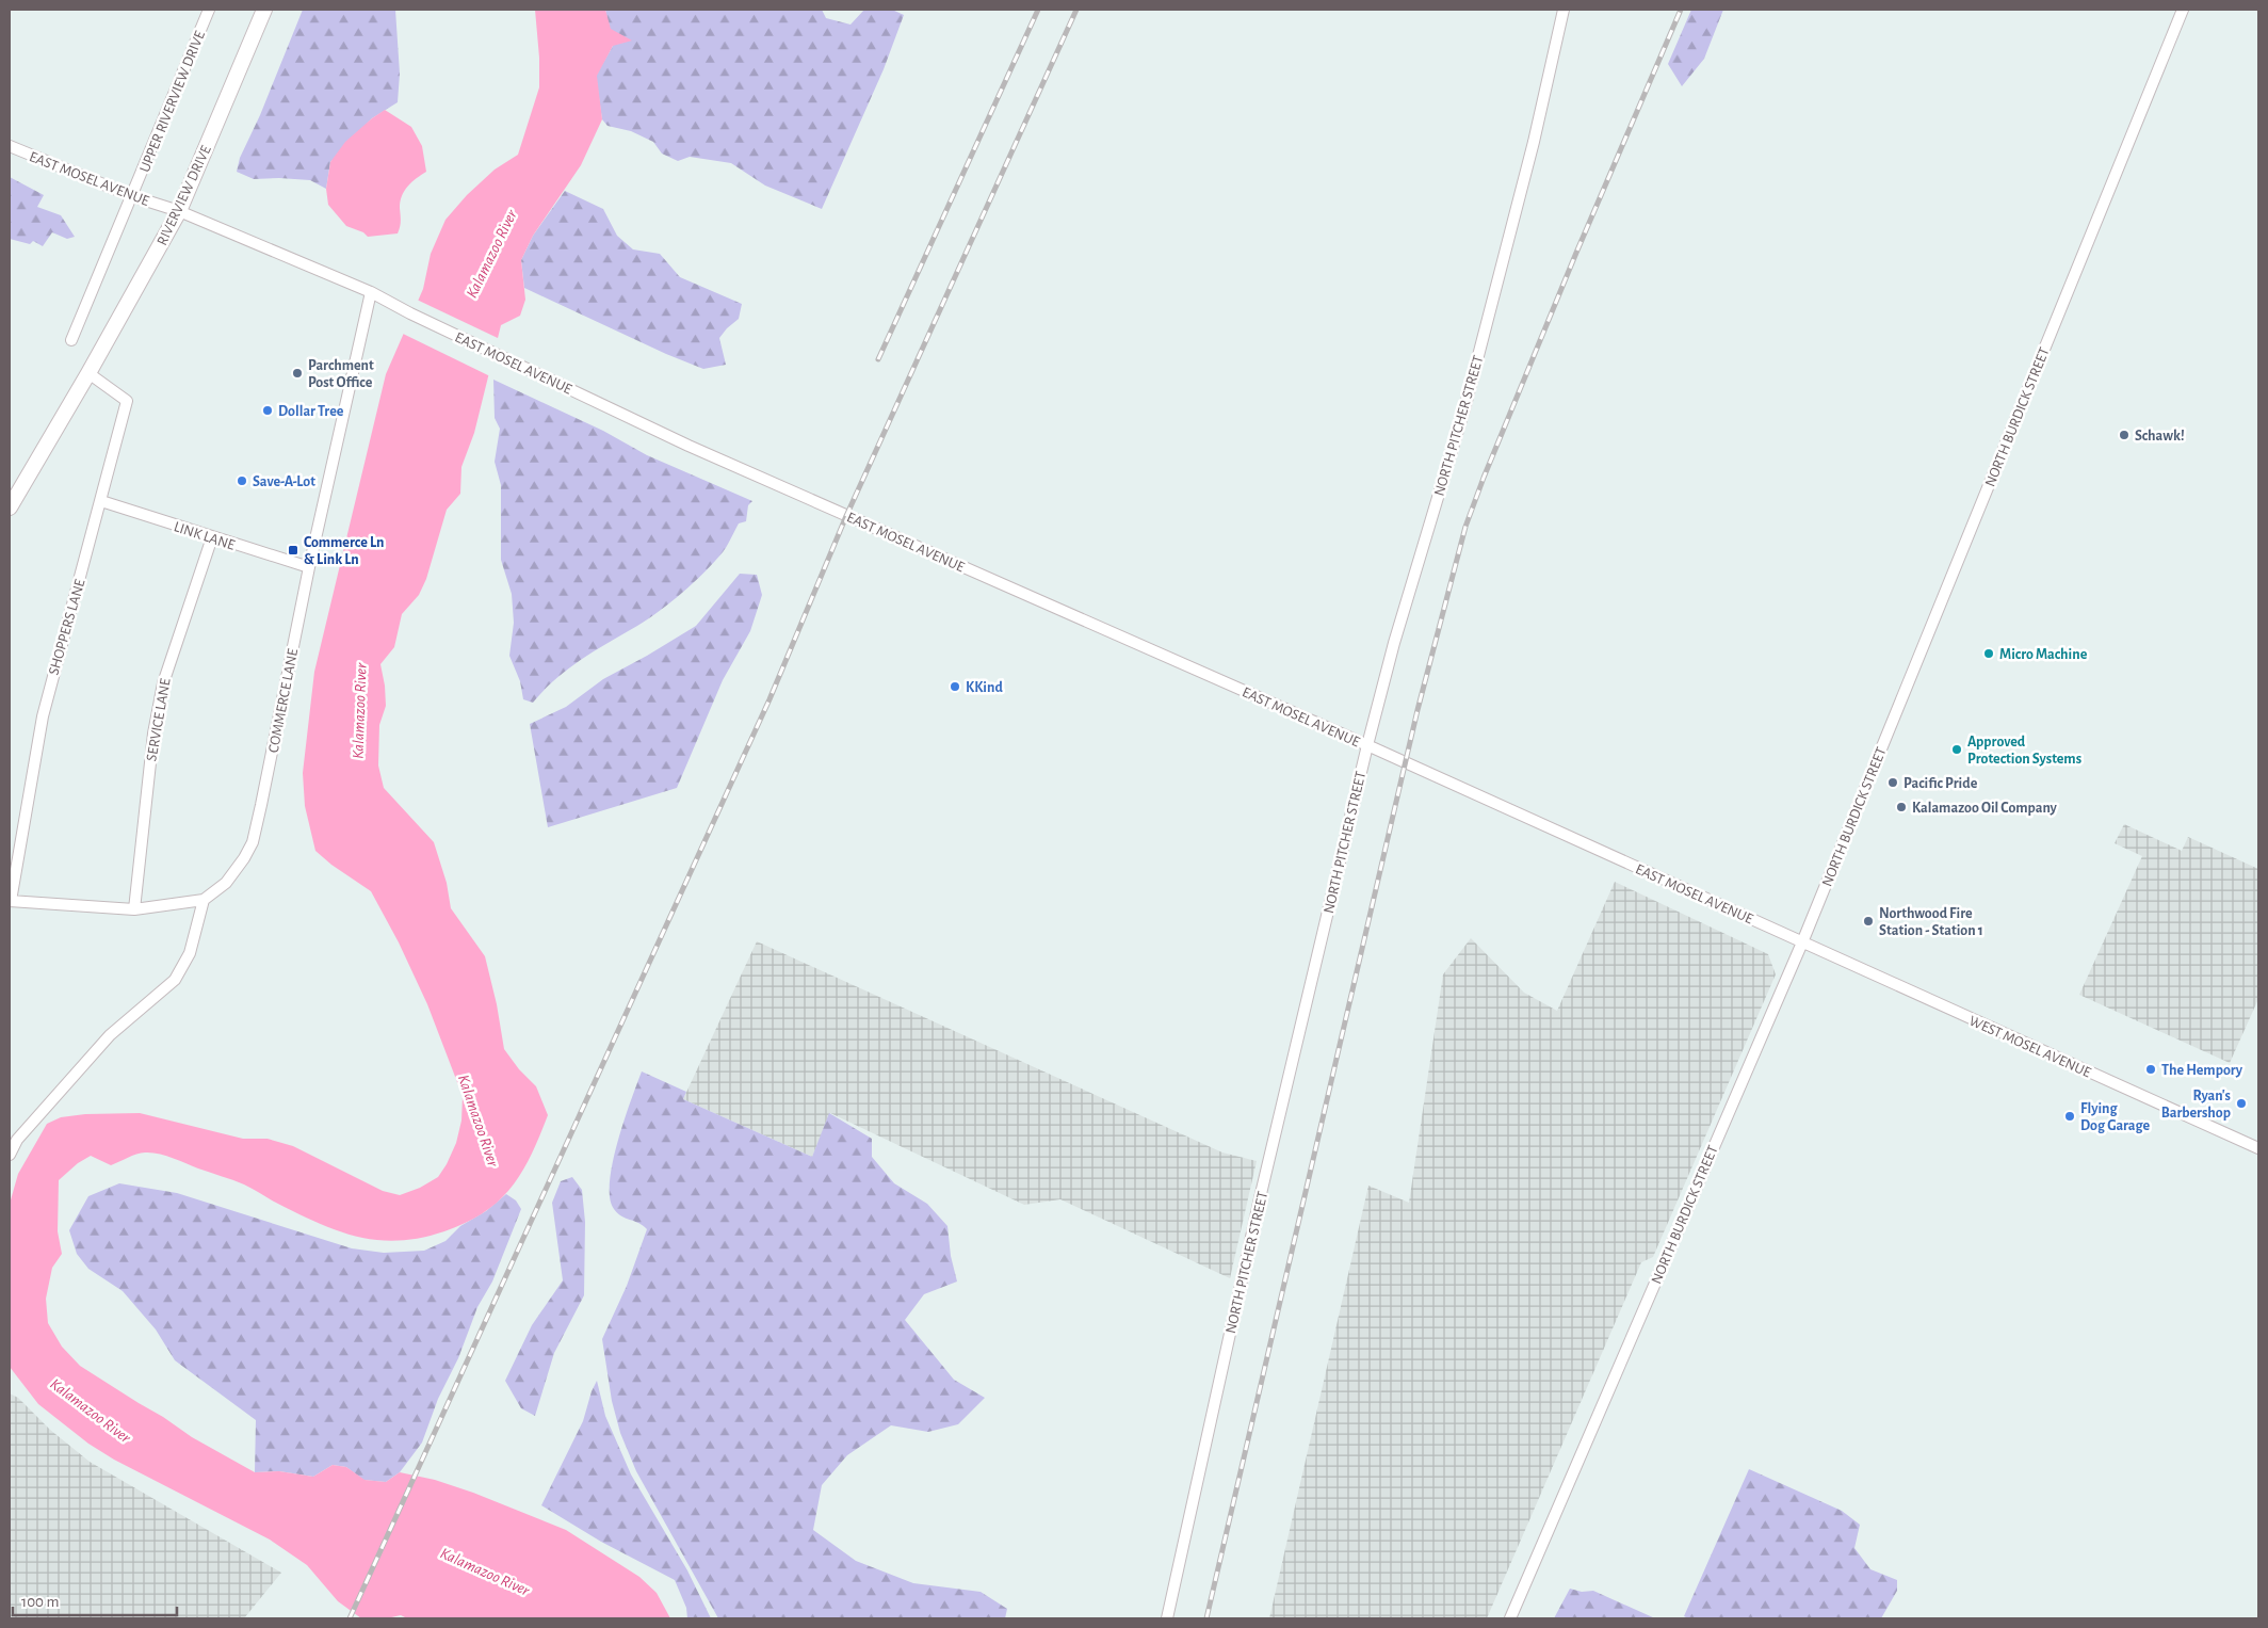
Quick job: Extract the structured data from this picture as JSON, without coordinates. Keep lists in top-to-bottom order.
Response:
{
  "streets": {
    "street": [
      "UPPER RIVERVIEW DRIVE",
      "EAST MOSEL AVENUE",
      "RIVERVIEW DRIVE",
      "NORTH BURDICK STREET",
      "NORTH PITCHER STREET",
      "LINK LANE",
      "SHOPPERS LANE",
      "COMMERCE LANE",
      "SERVICE LANE",
      "WEST MOSEL AVENUE"
    ]
  },
  "crossings": [
    ["UPPER RIVERVIEW DRIVE", "EAST MOSEL AVENUE"],
    ["EAST MOSEL AVENUE", "RIVERVIEW DRIVE"],
    ["EAST MOSEL AVENUE", "NORTH BURDICK STREET"],
    ["EAST MOSEL AVENUE", "NORTH PITCHER STREET"],
    ["EAST MOSEL AVENUE", "COMMERCE LANE"],
    ["EAST MOSEL AVENUE", "WEST MOSEL AVENUE"],
    ["RIVERVIEW DRIVE", "SHOPPERS LANE"],
    ["NORTH BURDICK STREET", "WEST MOSEL AVENUE"],
    ["LINK LANE", "SHOPPERS LANE"],
    ["LINK LANE", "COMMERCE LANE"],
    ["LINK LANE", "SERVICE LANE"]
  ],
  "water": ["Kalamazoo River"],
  "places": {
    "other": [
      "Parchment Post Office",
      "Dollar Tree",
      "Schawk!",
      "Save-A-Lot",
      "Micro Machine",
      "KKind",
      "Approved Protection Systems",
      "Pacific Pride",
      "Kalamazoo Oil Company",
      "Northwood Fire Station - Station 1",
      "The Hempory",
      "Ryan's Barbershop",
      "Flying Dog Garage"
    ],
    "transit": ["Commerce Ln & Link Ln"]
  },
  "scale_bar": "100 m"
}
